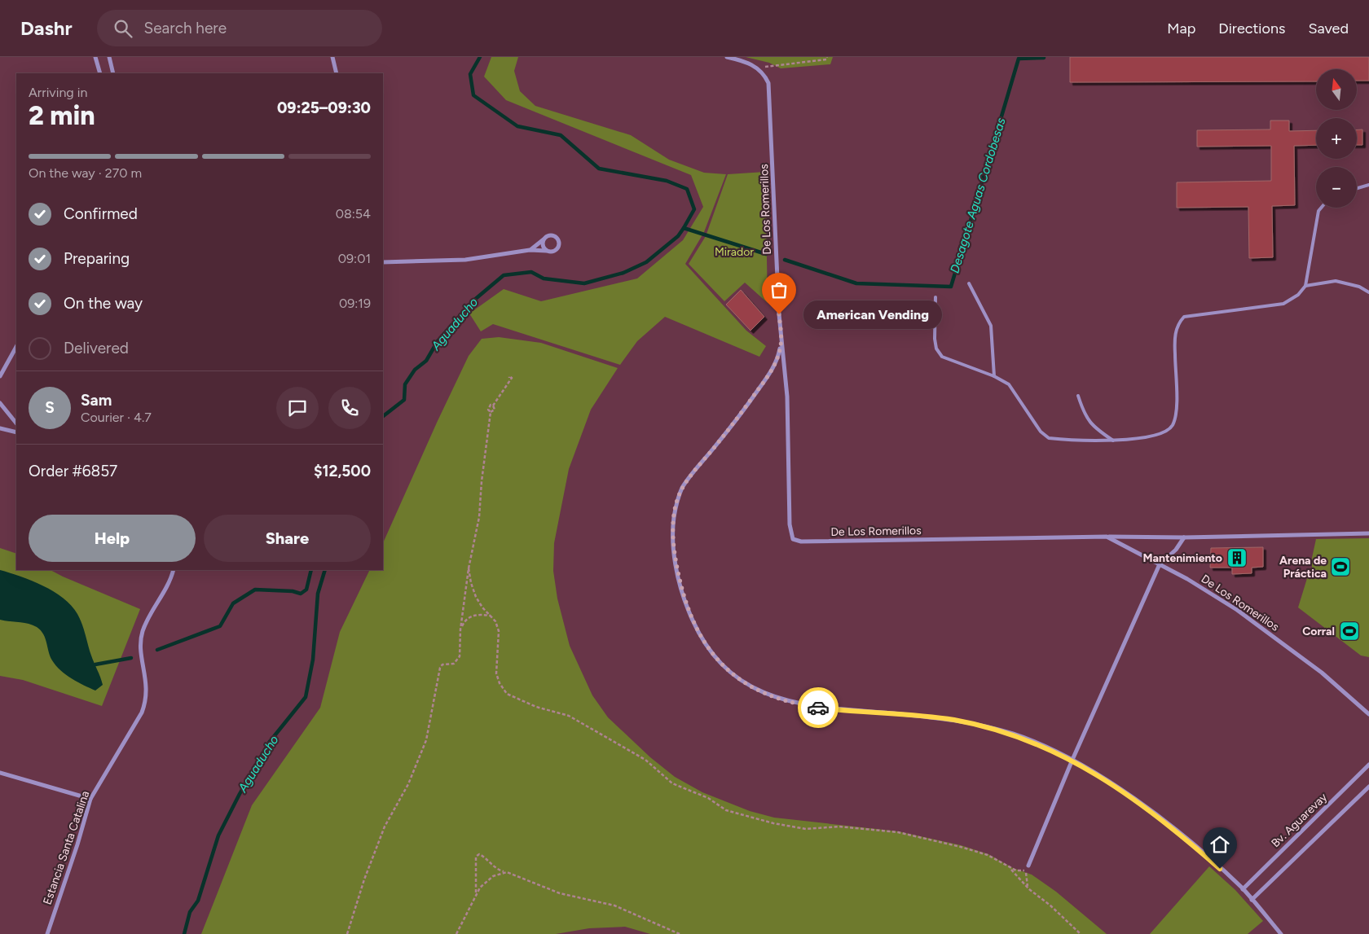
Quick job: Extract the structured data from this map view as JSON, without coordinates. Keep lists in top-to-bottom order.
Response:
{
  "streets": {
    "street": ["De Los Romerillos", "Bv. Aguarevay", "Estancia Santa Catalina"]
  },
  "water": ["Desagote Aguas Cordobesas", "Aguaducho"],
  "parks": ["Mirador"],
  "places": {
    "other": ["American Vending"],
    "building": ["Mantenimiento"],
    "sports": ["Arena de Práctica", "Corral"]
  },
  "north": "top",
  "page": {
    "header": "Dashr",
    "search": "Search here",
    "nav": ["Map", "Directions", "Saved"],
    "map_buttons": ["+", "−"],
    "heading": ["2 min", "Arriving in", "09:25–09:30"],
    "panel": [
      "Sam",
      "Courier · 4.7",
      "Order #6857",
      "$12,500"
    ],
    "bar": "On the way · 270 m",
    "list": [
      ["Confirmed", "08:54"],
      ["Preparing", "09:01"],
      ["On the way", "09:19"],
      "Delivered"
    ],
    "bubble": "American Vending",
    "round": "S",
    "buttons": ["Help", "Share"]
  }
}
